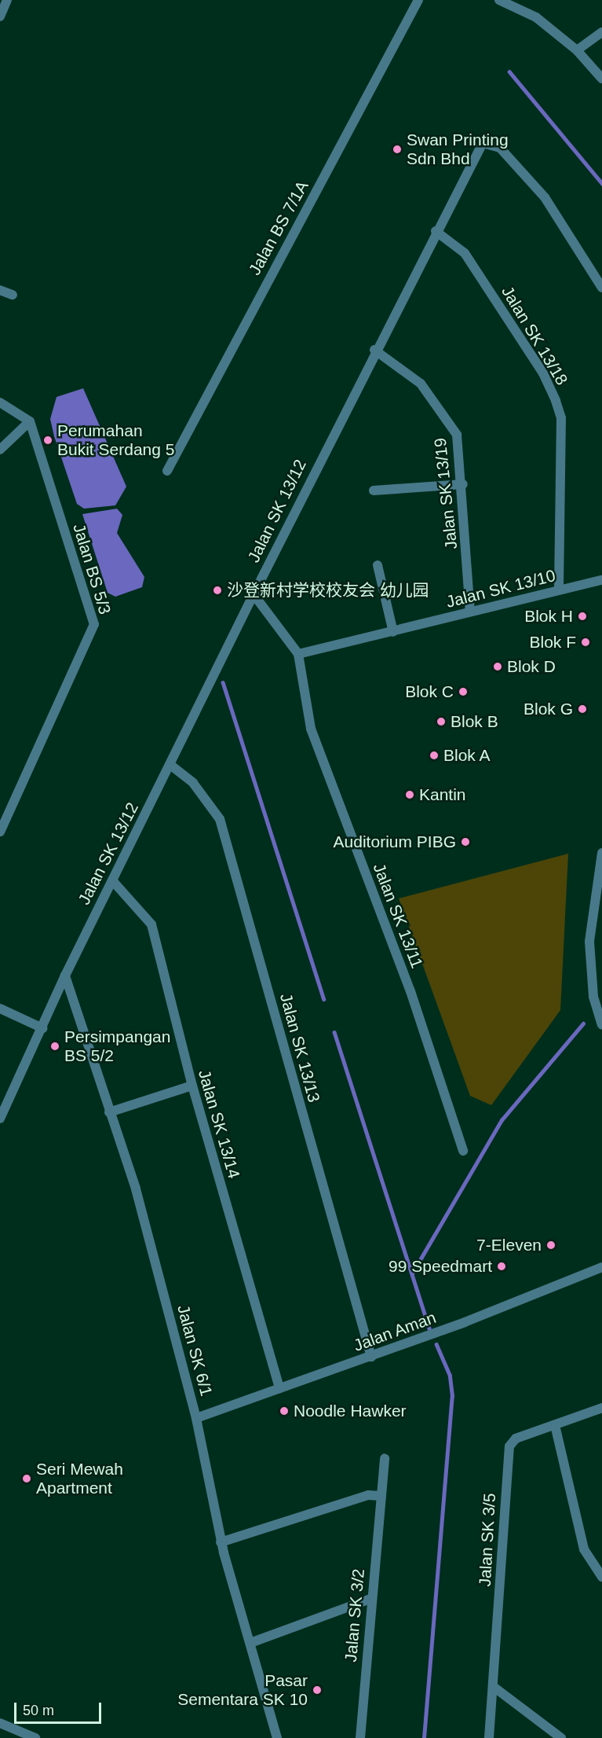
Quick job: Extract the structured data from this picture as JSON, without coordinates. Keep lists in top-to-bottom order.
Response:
{
  "streets": {
    "street": [
      "Jalan BS 7/1A",
      "Jalan SK 13/18",
      "Jalan SK 13/19",
      "Jalan SK 13/12",
      "Jalan BS 5/3",
      "Jalan SK 13/10",
      "Jalan SK 13/11",
      "Jalan SK 13/13",
      "Jalan SK 13/14",
      "Jalan Aman",
      "Jalan SK 6/1",
      "Jalan SK 3/5",
      "Jalan SK 3/2"
    ]
  },
  "crossings": [
    ["Jalan SK 13/18", "Jalan SK 13/12"],
    ["Jalan SK 13/18", "Jalan SK 13/10"],
    ["Jalan SK 13/19", "Jalan SK 13/12"],
    ["Jalan SK 13/19", "Jalan SK 13/10"],
    ["Jalan SK 13/12", "Jalan SK 13/11"],
    ["Jalan SK 13/12", "Jalan SK 13/13"],
    ["Jalan SK 13/12", "Jalan SK 13/14"],
    ["Jalan SK 13/12", "Jalan SK 6/1"],
    ["Jalan SK 13/10", "Jalan SK 13/11"],
    ["Jalan SK 13/13", "Jalan Aman"],
    ["Jalan SK 13/14", "Jalan Aman"],
    ["Jalan Aman", "Jalan SK 6/1"]
  ],
  "places": [
    "Swan Printing Sdn Bhd",
    "Perumahan Bukit Serdang 5",
    "沙登新村学校校友会 幼儿园",
    "Blok H",
    "Blok F",
    "Blok D",
    "Blok C",
    "Blok G",
    "Blok B",
    "Blok A",
    "Kantin",
    "Auditorium PIBG",
    "Persimpangan BS 5/2",
    "7-Eleven",
    "99 Speedmart",
    "Noodle Hawker",
    "Seri Mewah Apartment",
    "Pasar Sementara SK 10"
  ],
  "scale_bar": "50 m"
}
